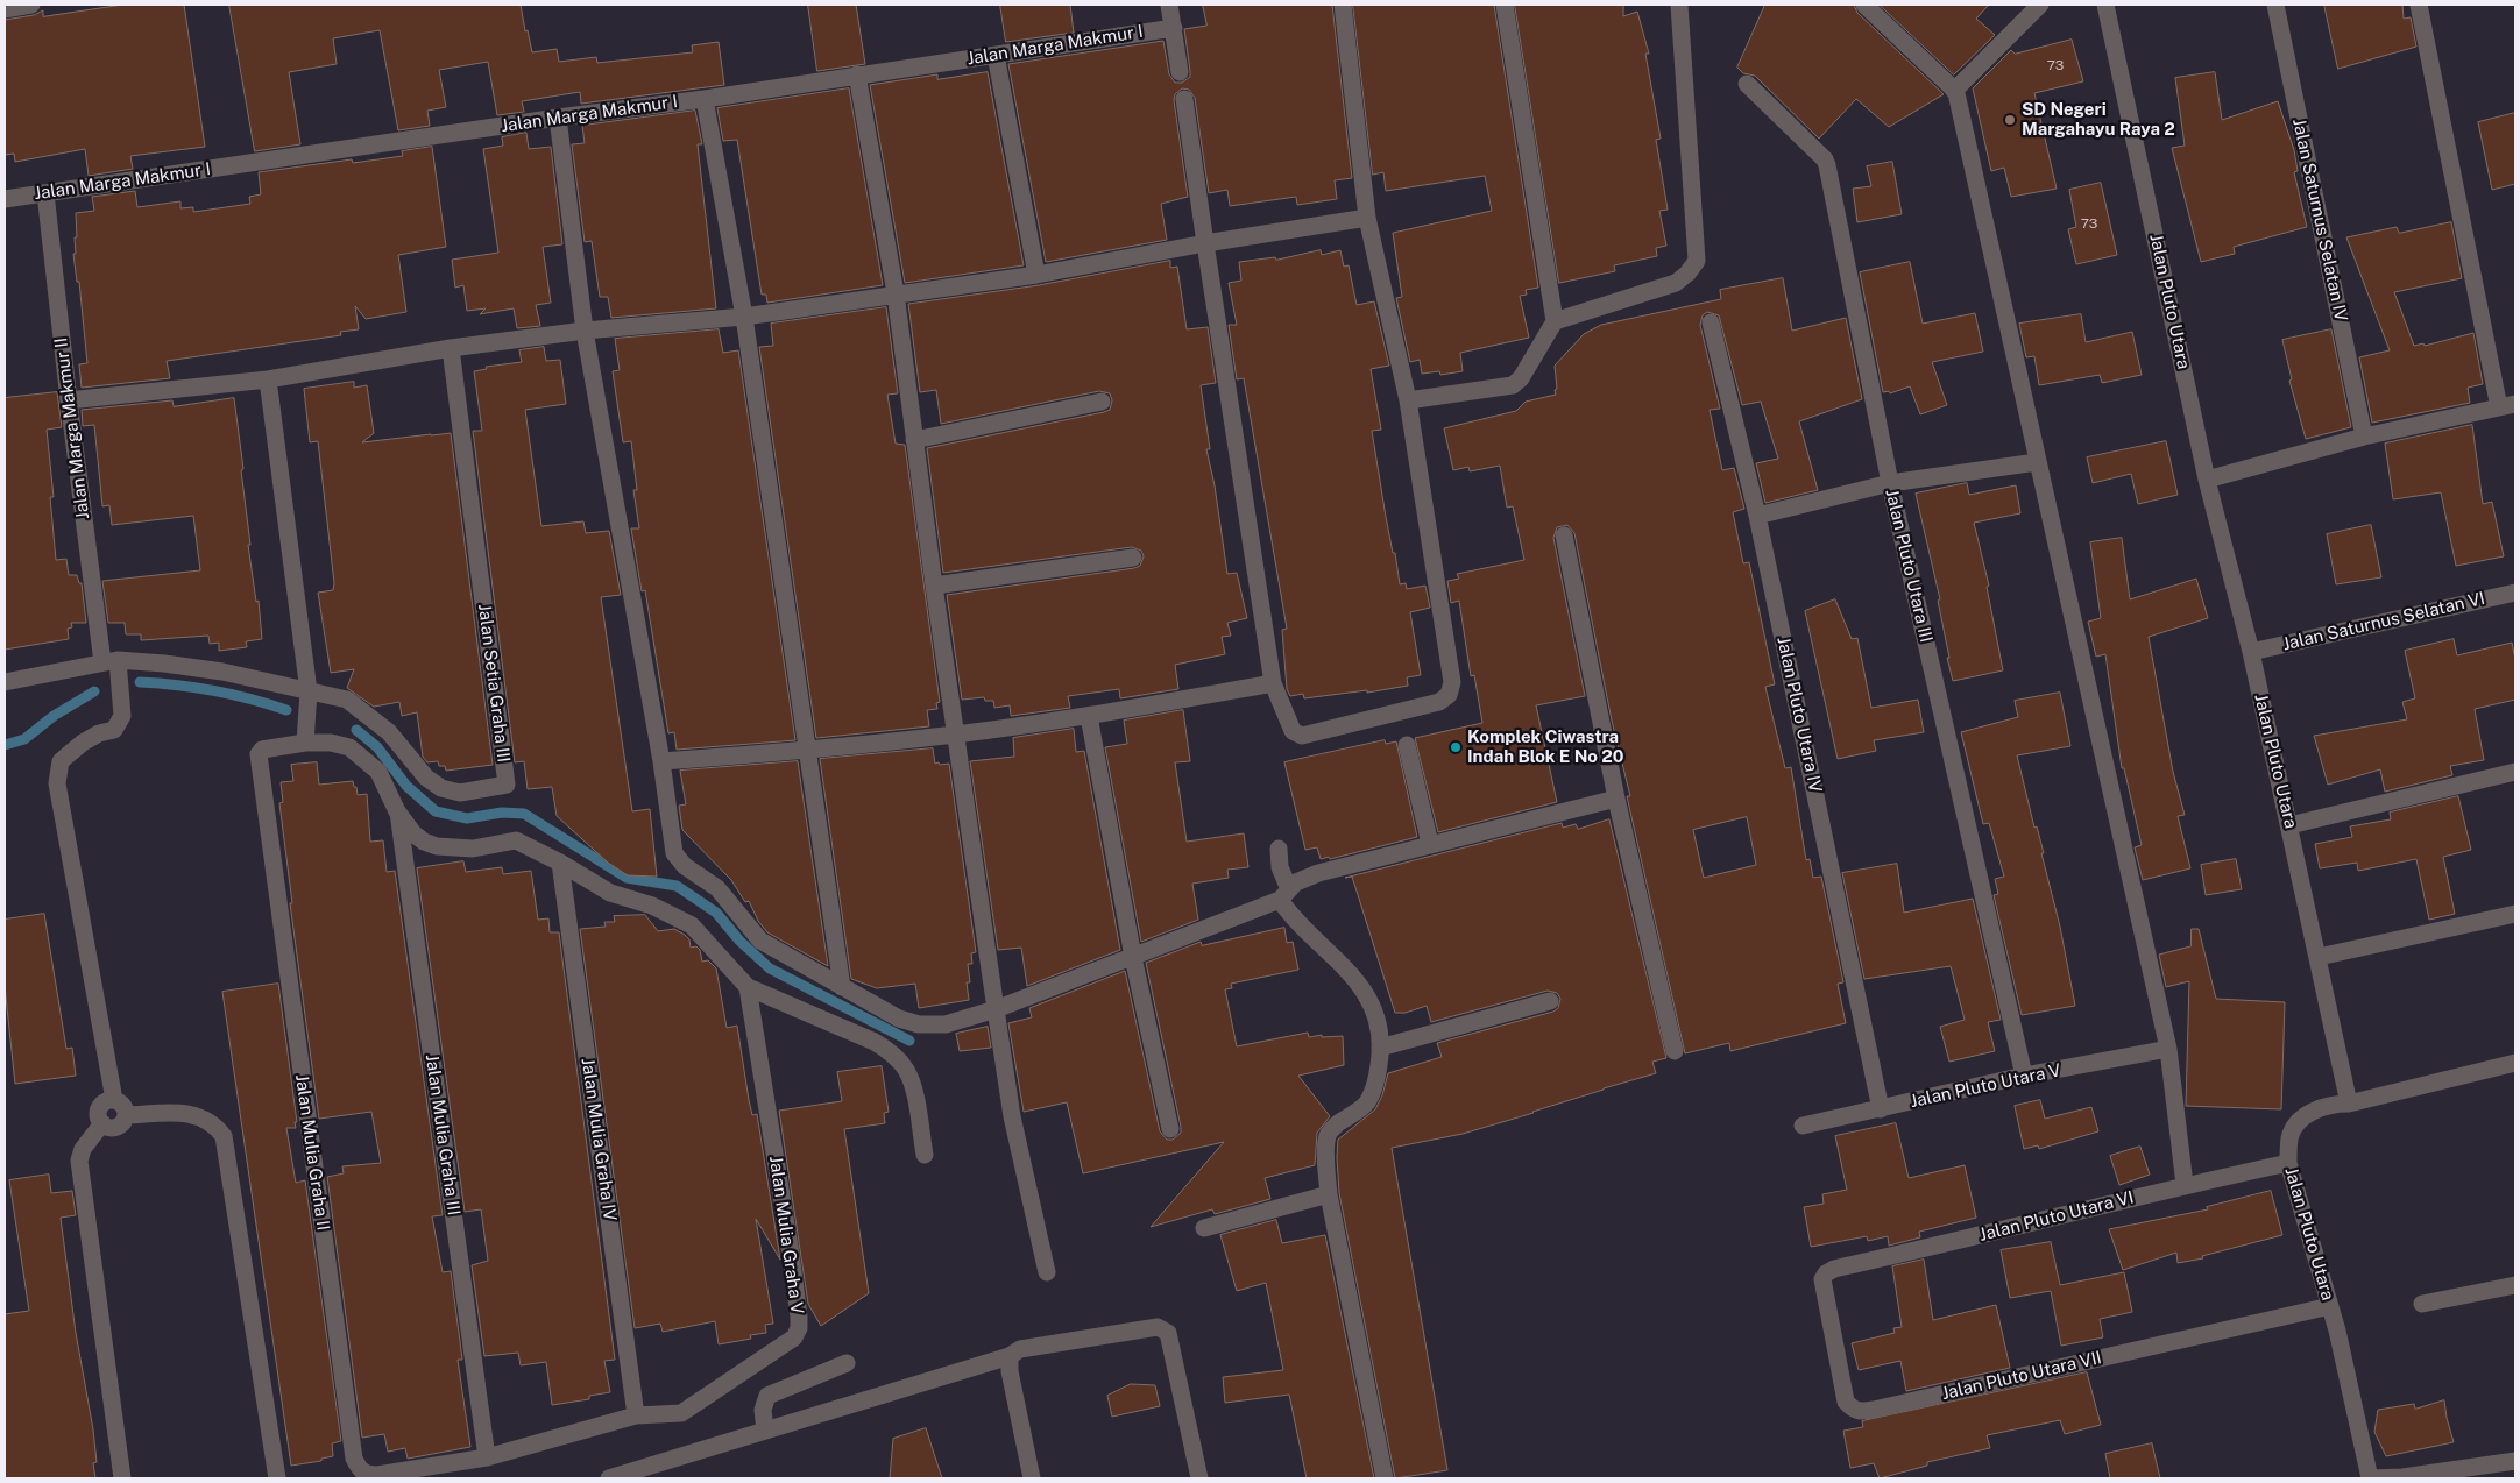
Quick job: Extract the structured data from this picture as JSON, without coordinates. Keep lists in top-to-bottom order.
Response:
{
  "streets": {
    "street": [
      "Jalan Marga Makmur I",
      "Jalan Saturnus Selatan IV",
      "Jalan Pluto Utara",
      "Jalan Marga Makmur II",
      "Jalan Pluto Utara III",
      "Jalan Saturnus Selatan VI",
      "Jalan Setia Graha III",
      "Jalan Pluto Utara IV",
      "Jalan Pluto Utara V",
      "Jalan Mulia Graha III",
      "Jalan Mulia Graha IV",
      "Jalan Mulia Graha II",
      "Jalan Pluto Utara VI",
      "Jalan Mulia Graha V",
      "Jalan Pluto Utara VII"
    ]
  },
  "crossings": [
    ["Jalan Marga Makmur I", "Jalan Marga Makmur II"],
    ["Jalan Pluto Utara", "Jalan Saturnus Selatan VI"],
    ["Jalan Pluto Utara", "Jalan Pluto Utara VI"],
    ["Jalan Pluto Utara", "Jalan Pluto Utara VII"],
    ["Jalan Pluto Utara III", "Jalan Pluto Utara V"],
    ["Jalan Pluto Utara IV", "Jalan Pluto Utara V"],
    ["Jalan Mulia Graha III", "Jalan Mulia Graha II"],
    ["Jalan Mulia Graha III", "Jalan Mulia Graha V"],
    ["Jalan Mulia Graha IV", "Jalan Mulia Graha V"],
    ["Jalan Mulia Graha II", "Jalan Mulia Graha V"],
    ["Jalan Pluto Utara VI", "Jalan Pluto Utara VII"]
  ],
  "places": ["SD Negeri Margahayu Raya 2", "Komplek Ciwastra Indah Blok E No 20"],
  "house_numbers": ["73", "73"]
}
